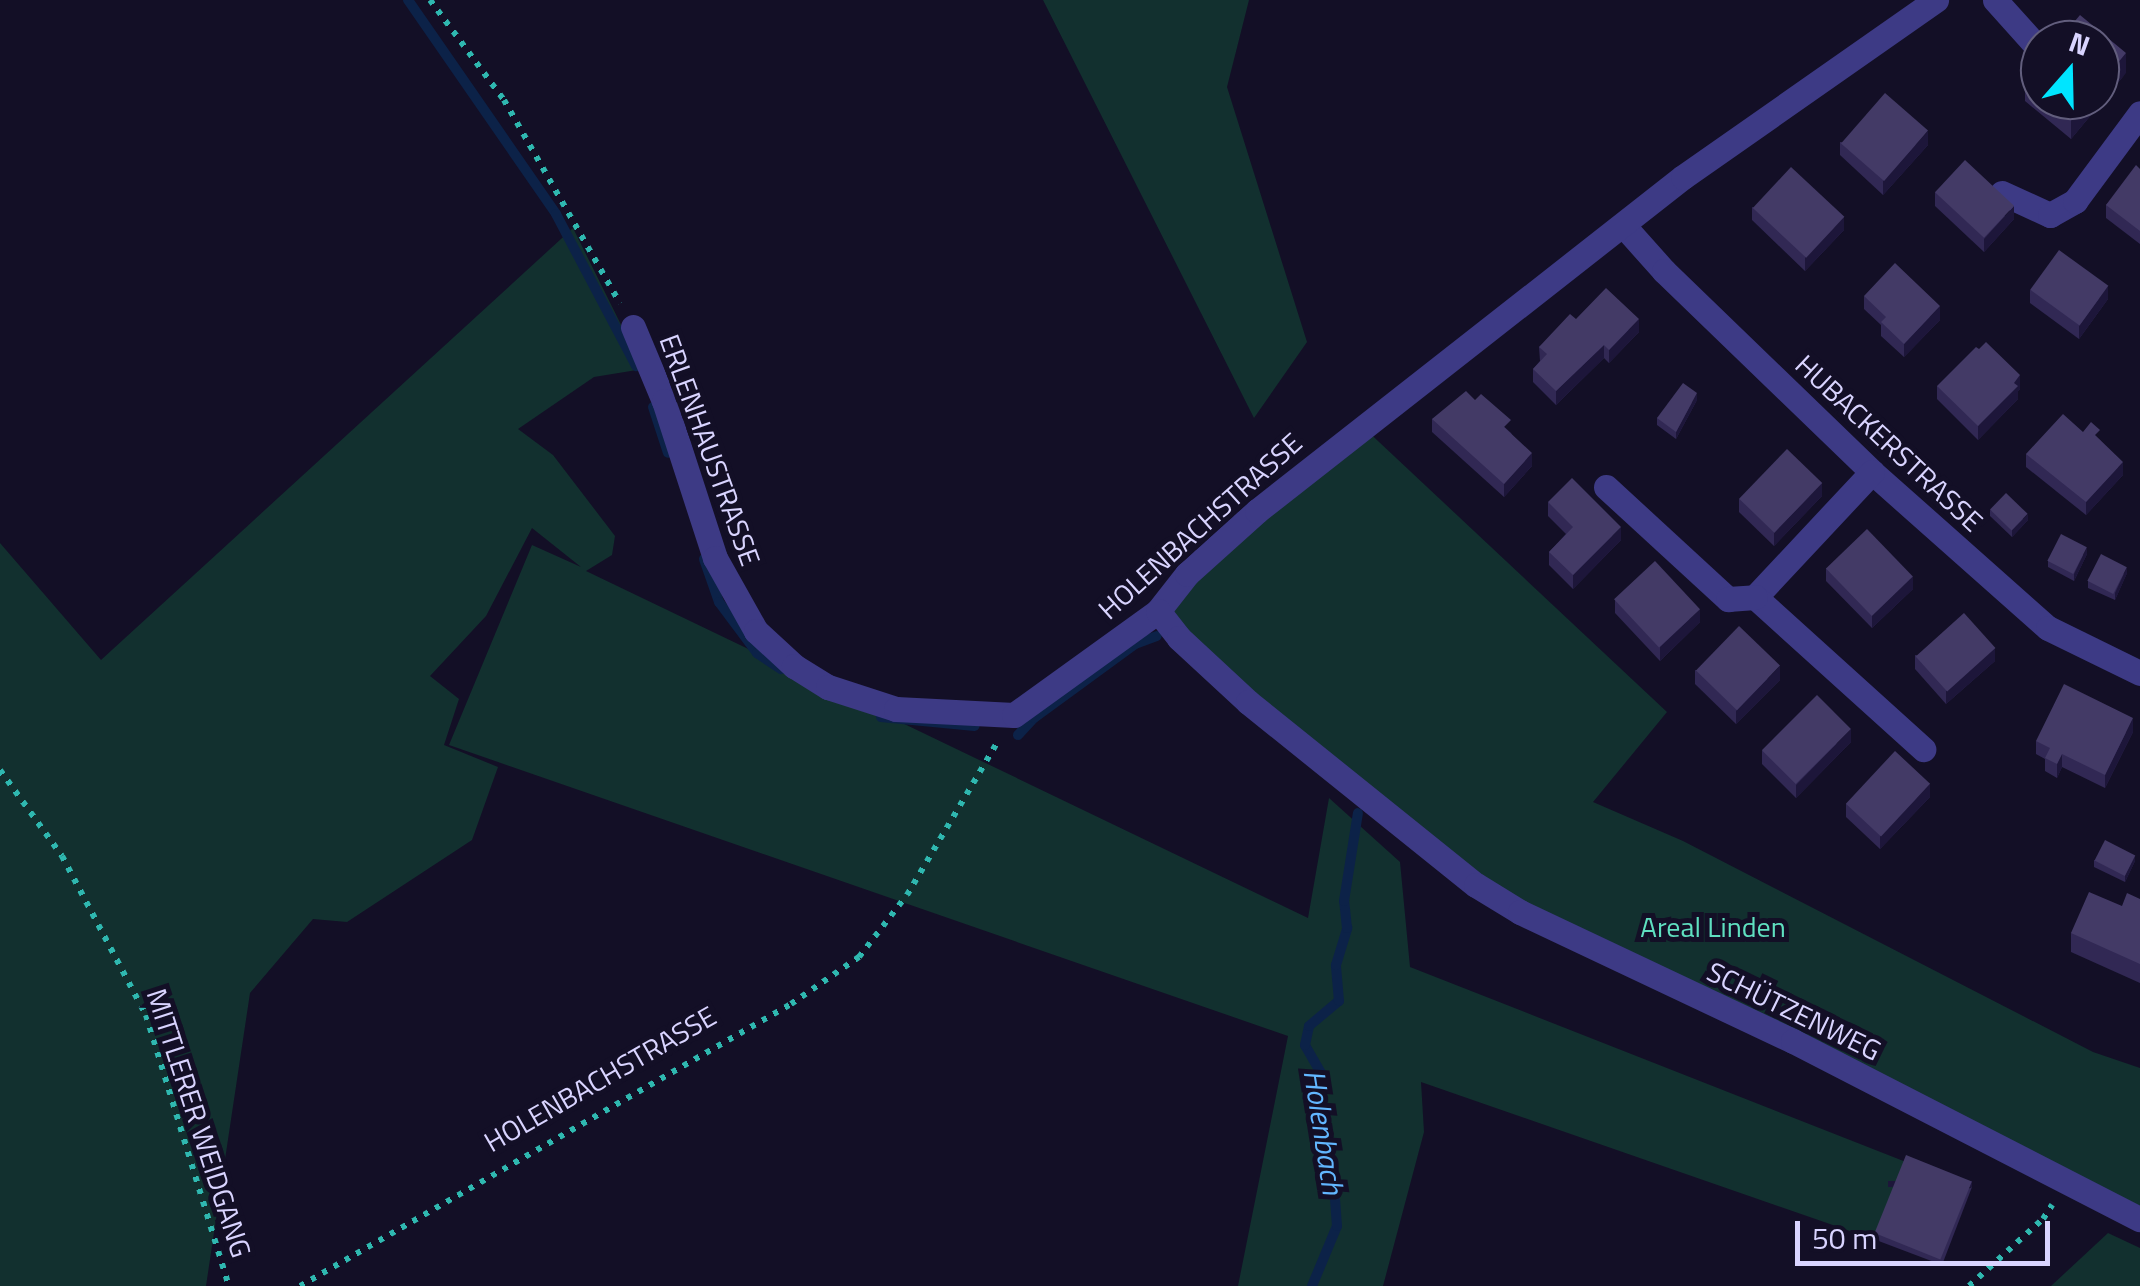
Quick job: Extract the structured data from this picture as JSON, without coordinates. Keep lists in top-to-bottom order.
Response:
{
  "streets": {
    "street": [
      "HUBACKERSTRASSE",
      "ERLENHAUSTRASSE",
      "HOLENBACHSTRASSE",
      "SCHÜTZENWEG"
    ],
    "path": ["MITTLERER WEIDGANG"]
  },
  "crossings": [
    ["HUBACKERSTRASSE", "HOLENBACHSTRASSE"],
    ["ERLENHAUSTRASSE", "HOLENBACHSTRASSE"],
    ["HOLENBACHSTRASSE", "SCHÜTZENWEG"]
  ],
  "water": ["Holenbach"],
  "parks": ["Areal Linden"],
  "scale_bar": "50 m",
  "north": "top"
}
